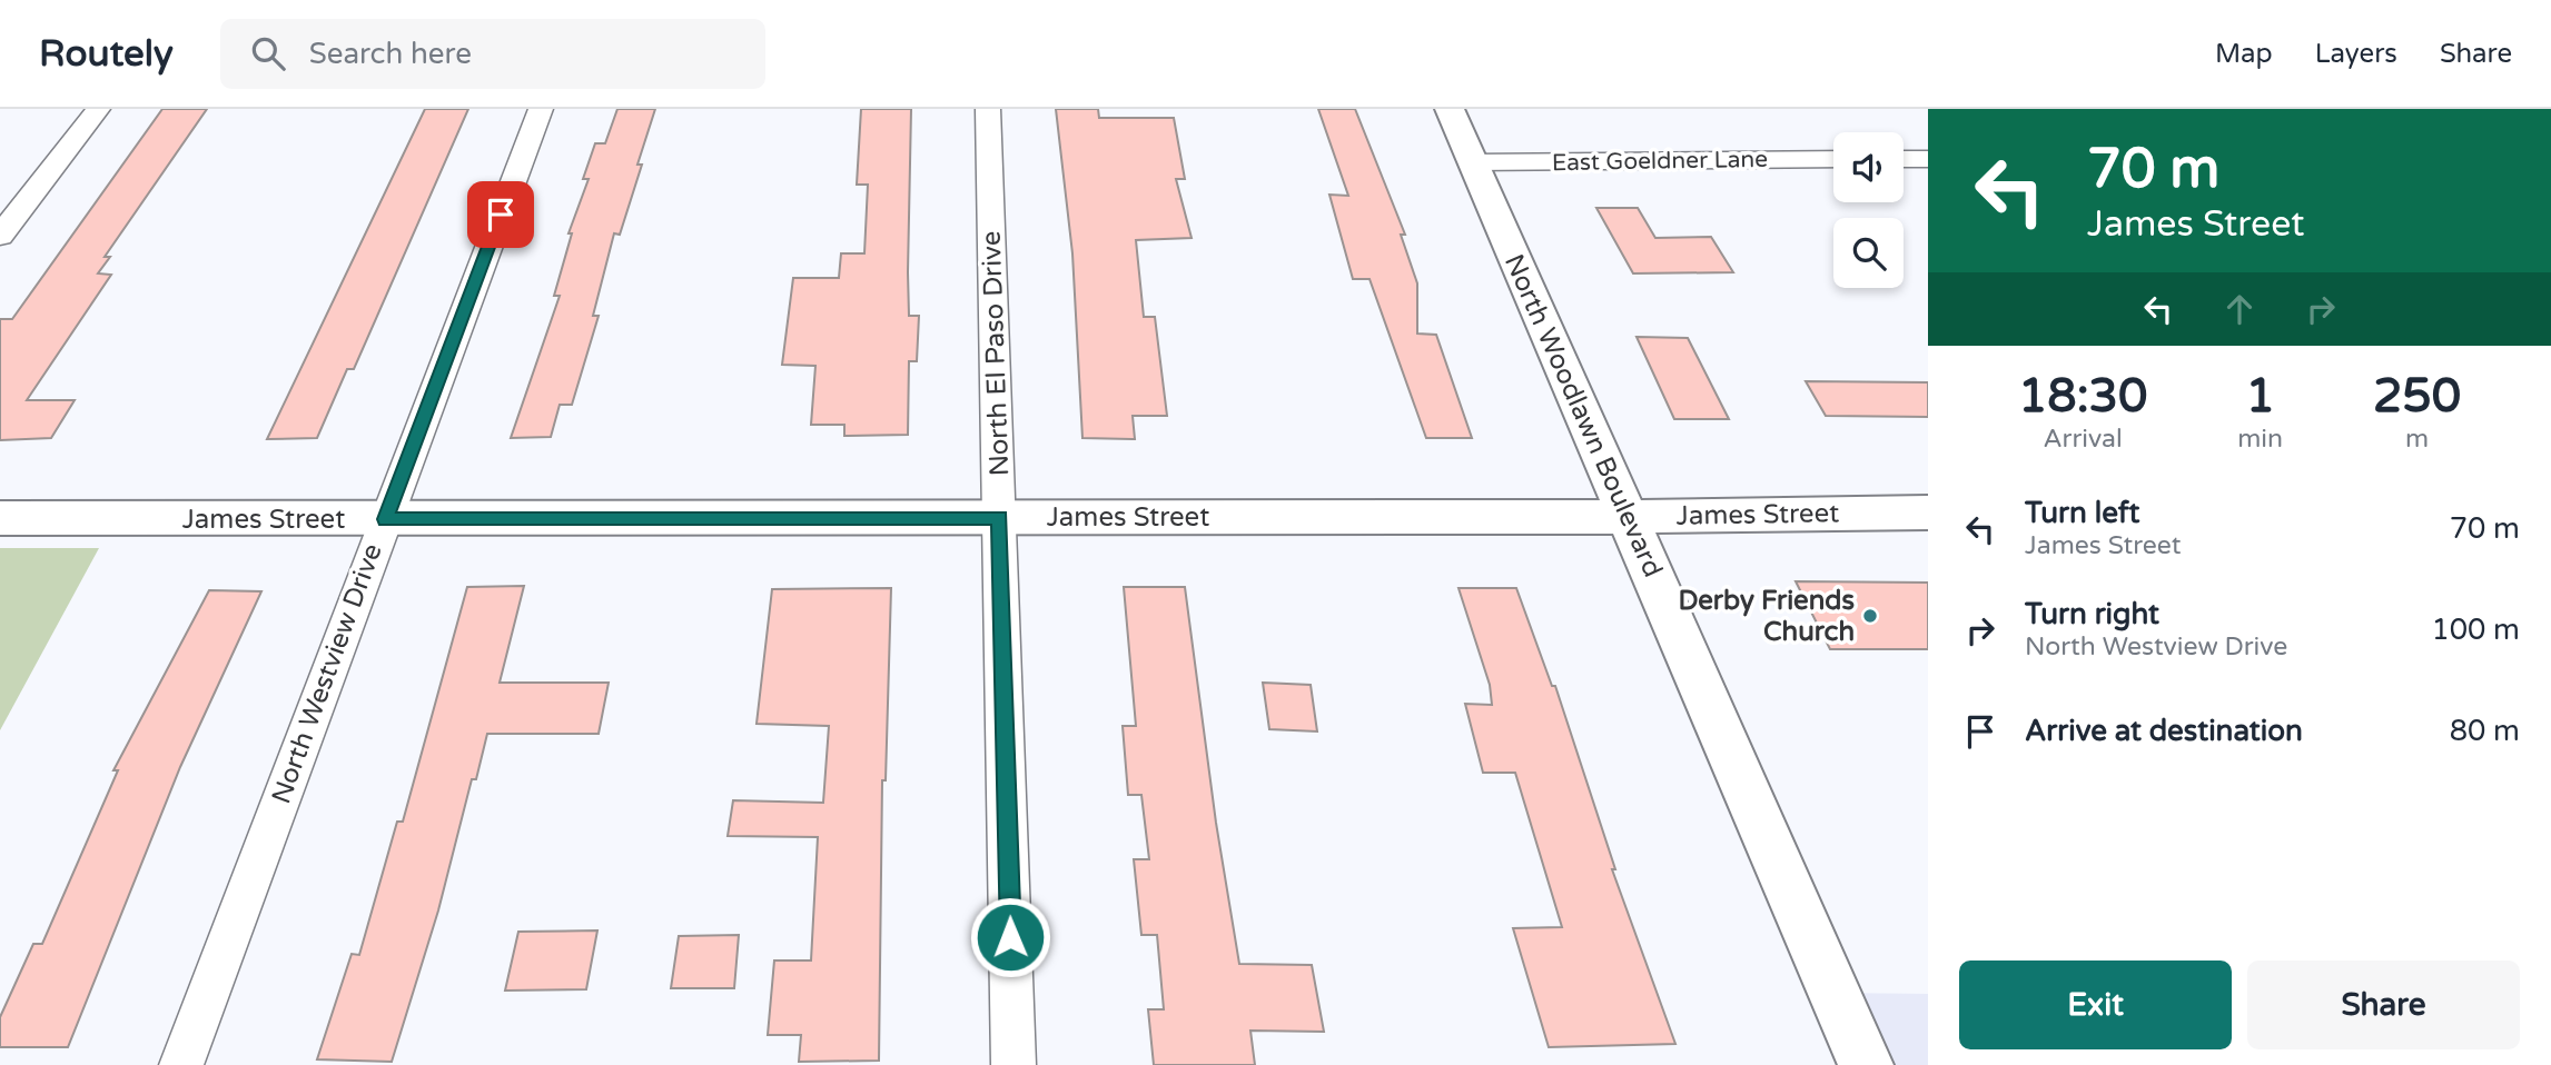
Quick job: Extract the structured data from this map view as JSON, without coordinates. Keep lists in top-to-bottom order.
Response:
{
  "streets": {
    "street": [
      "East Goeldner Lane",
      "North El Paso Drive",
      "North Woodlawn Boulevard",
      "James Street",
      "North Westview Drive"
    ]
  },
  "crossings": [
    ["East Goeldner Lane", "North Woodlawn Boulevard"],
    ["North El Paso Drive", "James Street"],
    ["North Woodlawn Boulevard", "James Street"],
    ["James Street", "North Westview Drive"]
  ],
  "places": ["Derby Friends Church"],
  "page": {
    "header": "Routely",
    "search": "Search here",
    "nav": ["Map", "Layers", "Share"],
    "turn": ["70 m", "James Street"],
    "eta": [
      "18:30",
      "Arrival",
      "1",
      "min",
      "250",
      "m"
    ],
    "list": [
      {
        "name": "Turn left",
        "note": "James Street",
        "value": "70 m"
      },
      {
        "name": "Turn right",
        "note": "North Westview Drive",
        "value": "100 m"
      },
      {
        "name": "Arrive at destination",
        "value": "80 m"
      }
    ],
    "buttons": ["Exit", "Share"]
  }
}
